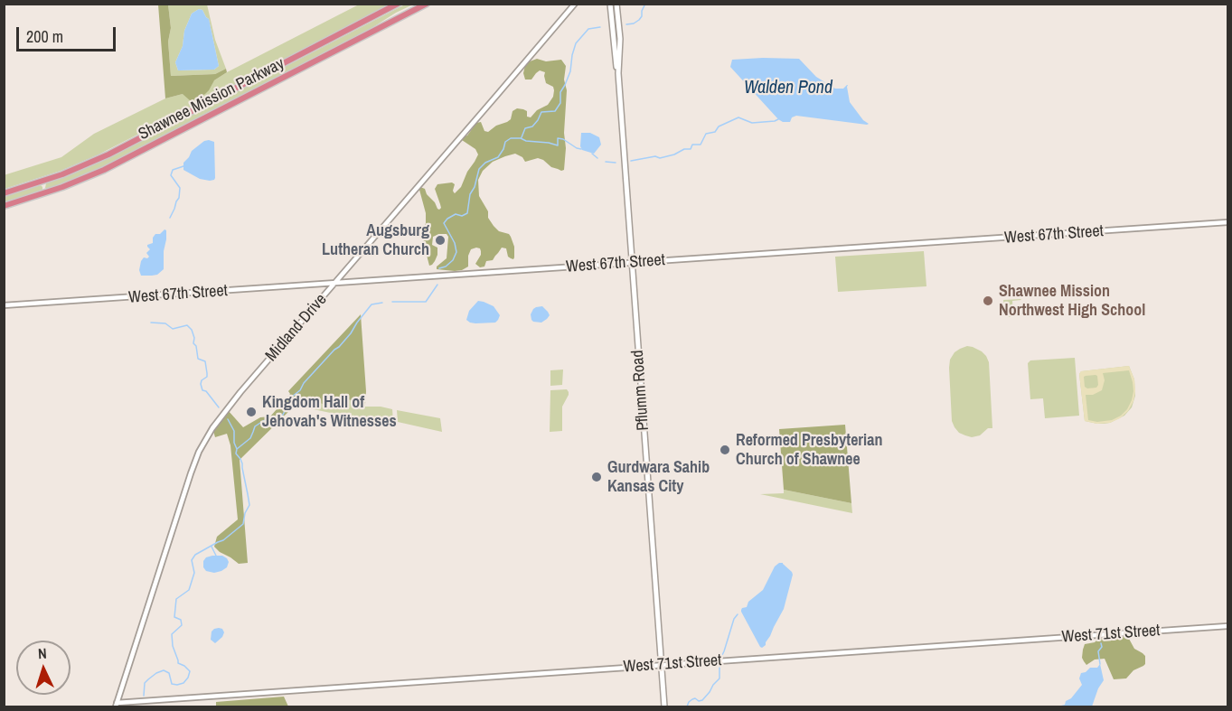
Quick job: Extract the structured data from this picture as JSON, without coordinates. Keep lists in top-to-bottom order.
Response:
{
  "streets": {
    "highway": ["Shawnee Mission Parkway"],
    "main road": ["Pflumm Road"],
    "street": ["West 67th Street", "Midland Drive", "West 71st Street"]
  },
  "crossings": [
    ["West 67th Street", "Midland Drive"],
    ["West 67th Street", "Pflumm Road"],
    ["Midland Drive", "West 71st Street"],
    ["Pflumm Road", "West 71st Street"]
  ],
  "water": ["Walden Pond"],
  "places": [
    "Augsburg Lutheran Church",
    "Shawnee Mission Northwest High School",
    "Kingdom Hall of Jehovah's Witnesses",
    "Reformed Presbyterian Church of Shawnee",
    "Gurdwara Sahib Kansas City"
  ],
  "scale_bar": "200 m",
  "north": "top"
}
